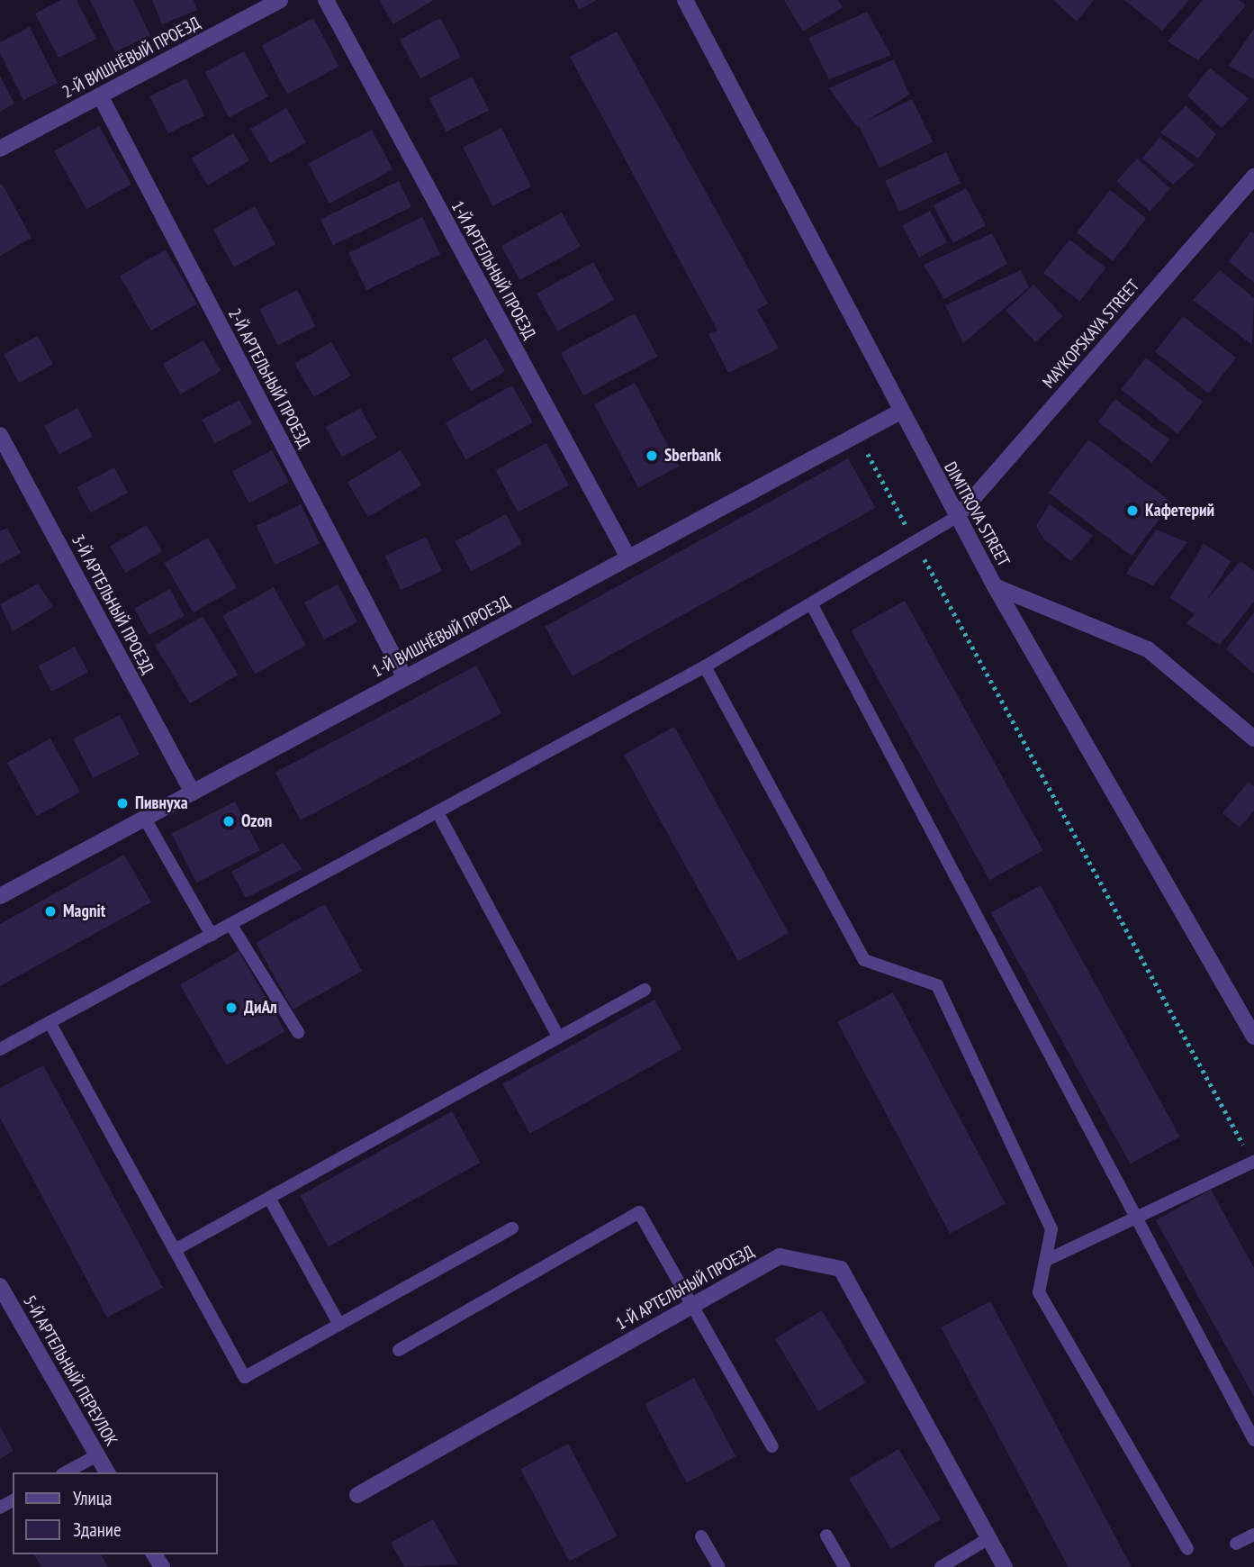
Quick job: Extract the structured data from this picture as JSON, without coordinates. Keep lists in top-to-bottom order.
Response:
{
  "streets": {
    "street": [
      "2-Й ВИШНЁВЫЙ ПРОЕЗД",
      "1-Й АРТЕЛЬНЫЙ ПРОЕЗД",
      "MAYKOPSKAYA STREET",
      "2-Й АРТЕЛЬНЫЙ ПРОЕЗД",
      "DIMITROVA STREET",
      "3-Й АРТЕЛЬНЫЙ ПРОЕЗД",
      "1-Й ВИШНЁВЫЙ ПРОЕЗД",
      "5-Й АРТЕЛЬНЫЙ ПЕРЕУЛОК"
    ]
  },
  "crossings": [
    ["2-Й ВИШНЁВЫЙ ПРОЕЗД", "2-Й АРТЕЛЬНЫЙ ПРОЕЗД"],
    ["1-Й АРТЕЛЬНЫЙ ПРОЕЗД", "1-Й ВИШНЁВЫЙ ПРОЕЗД"],
    ["MAYKOPSKAYA STREET", "DIMITROVA STREET"],
    ["2-Й АРТЕЛЬНЫЙ ПРОЕЗД", "1-Й ВИШНЁВЫЙ ПРОЕЗД"],
    ["DIMITROVA STREET", "1-Й ВИШНЁВЫЙ ПРОЕЗД"],
    ["3-Й АРТЕЛЬНЫЙ ПРОЕЗД", "1-Й ВИШНЁВЫЙ ПРОЕЗД"]
  ],
  "places": [
    "Sberbank",
    "Кафетерий",
    "Пивнуха",
    "Ozon",
    "Magnit",
    "ДиАл"
  ],
  "legend": ["Улица", "Здание"]
}
